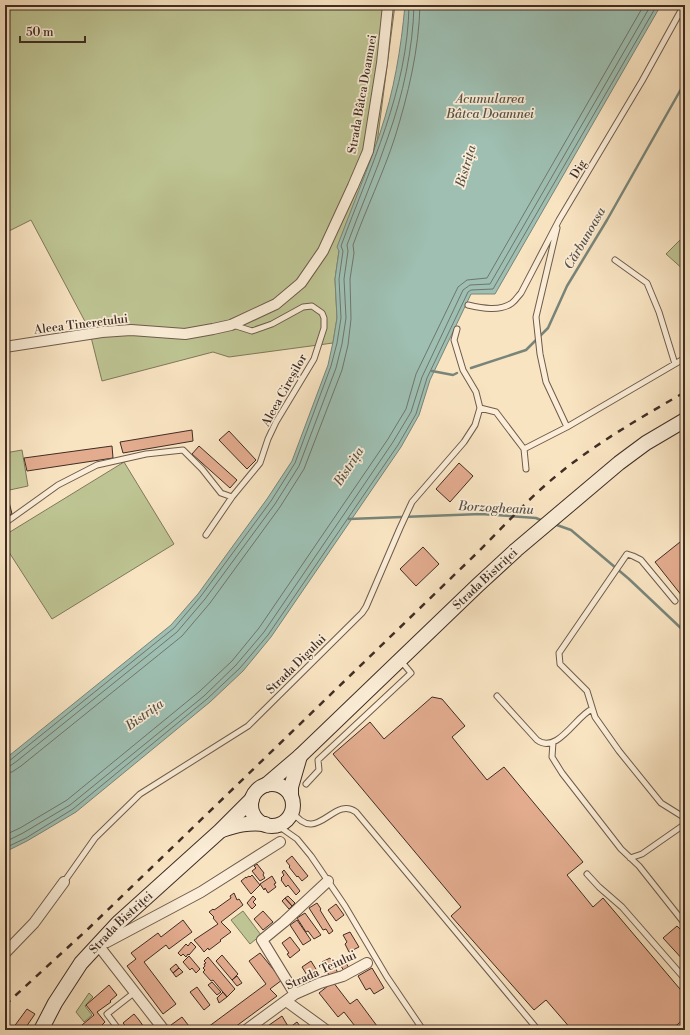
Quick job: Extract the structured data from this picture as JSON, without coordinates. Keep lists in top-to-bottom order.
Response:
{
  "streets": {
    "main road": ["Strada Bistriței"],
    "street": ["Strada Bâtca Doamnei", "Aleea Tineretului", "Strada Teiului"],
    "lane": ["Dig", "Aleea Cireșilor", "Strada Digului"]
  },
  "crossings": [
    ["Strada Bâtca Doamnei", "Aleea Tineretului"],
    ["Aleea Tineretului", "Aleea Cireșilor"]
  ],
  "water": [
    "Acumularea Bâtca Doamnei",
    "Bistrița",
    "Cărbunoasa",
    "Borzogheanu"
  ],
  "scale_bar": "50 m"
}
